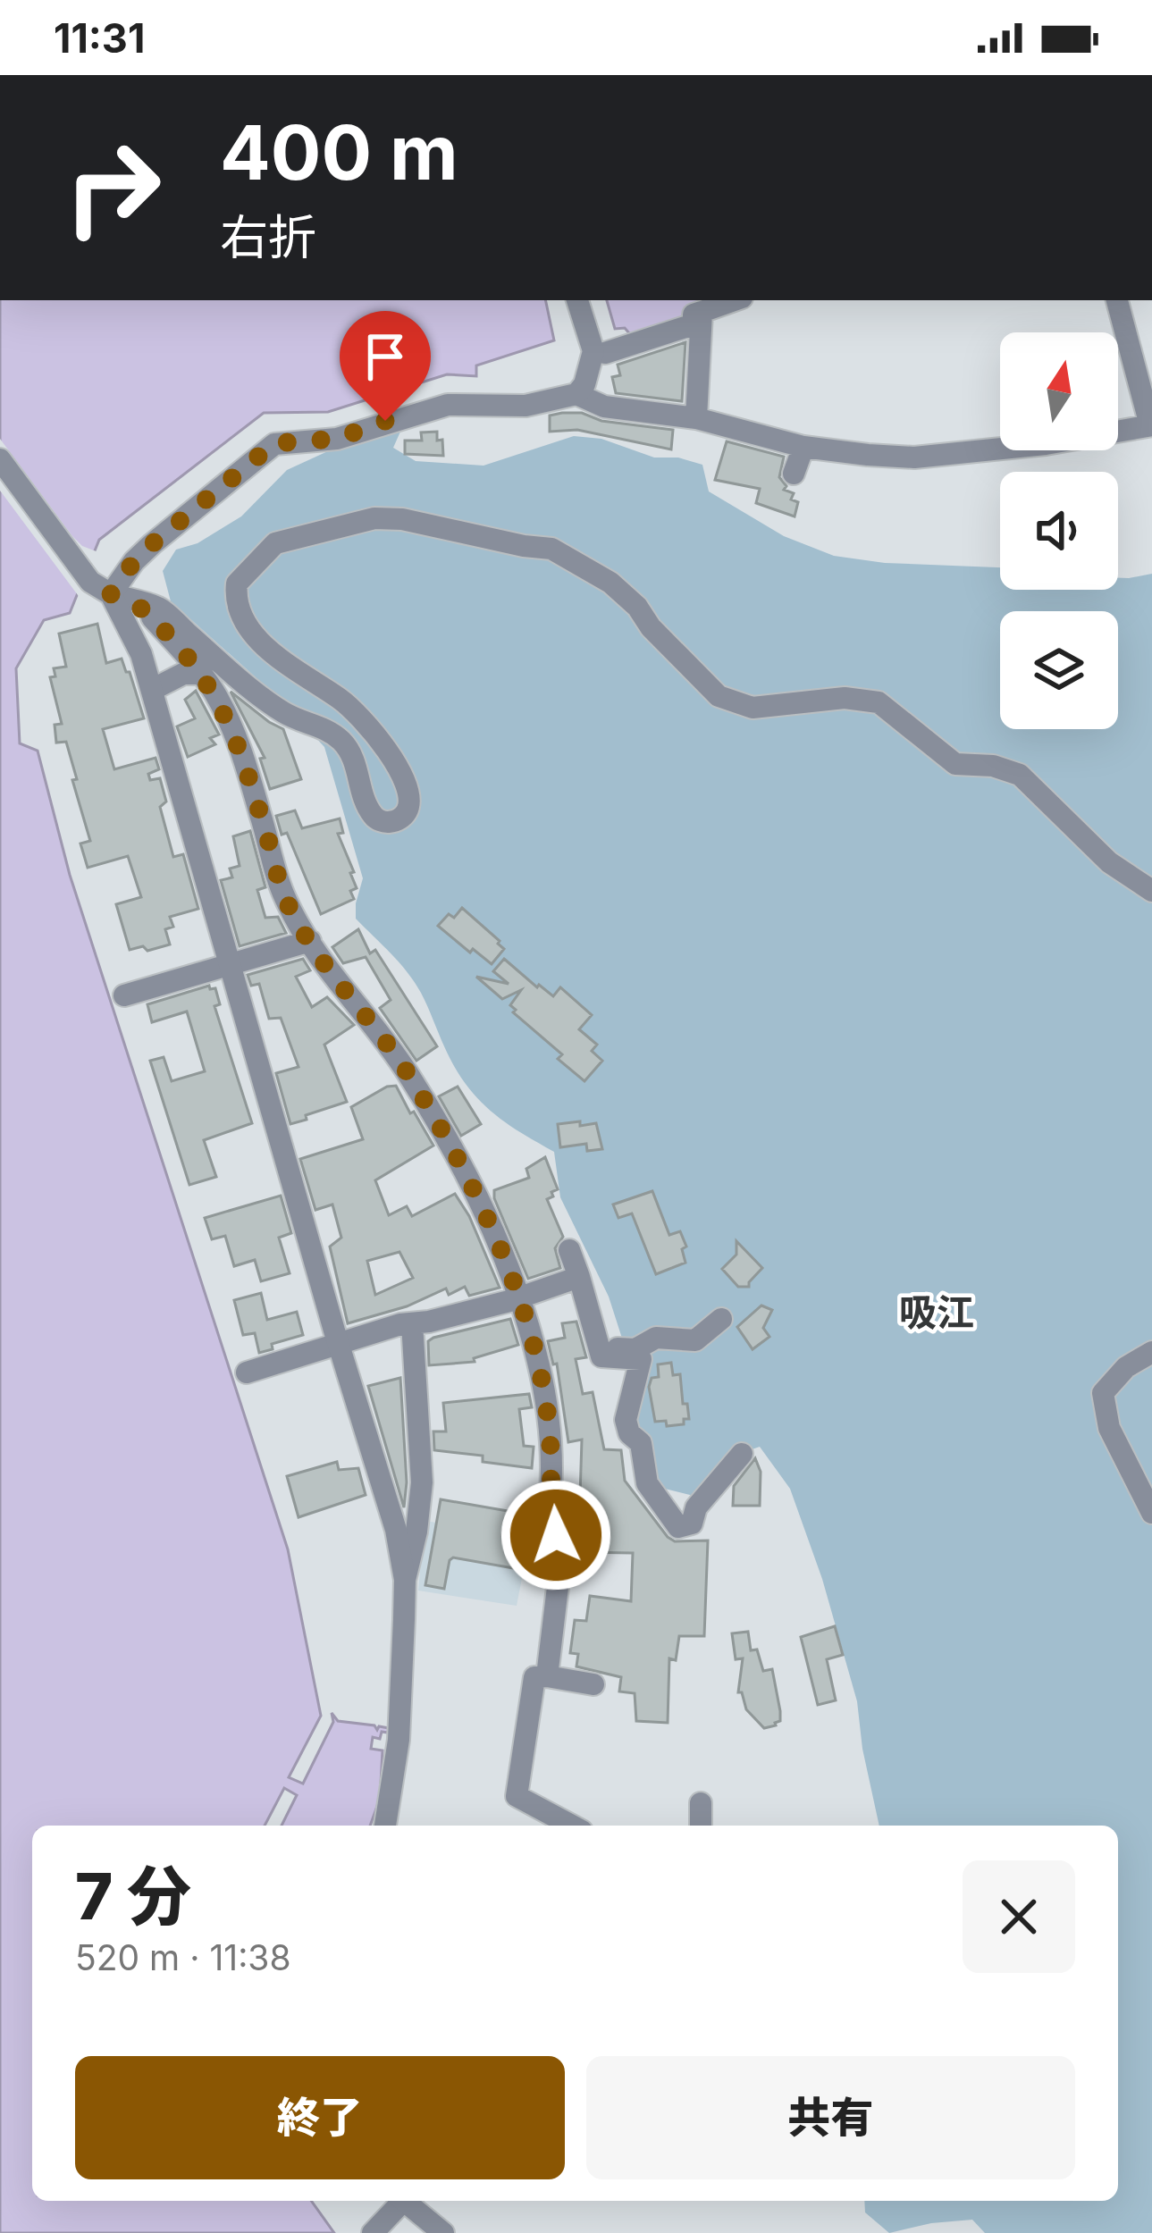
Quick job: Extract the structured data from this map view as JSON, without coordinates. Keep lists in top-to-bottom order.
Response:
{
  "districts": ["吸江"],
  "north": "top",
  "page": {
    "status": "11:31",
    "turn": ["400 m", "右折"],
    "heading": ["7 分", "520 m · 11:38"],
    "buttons": ["終了", "共有"]
  }
}
